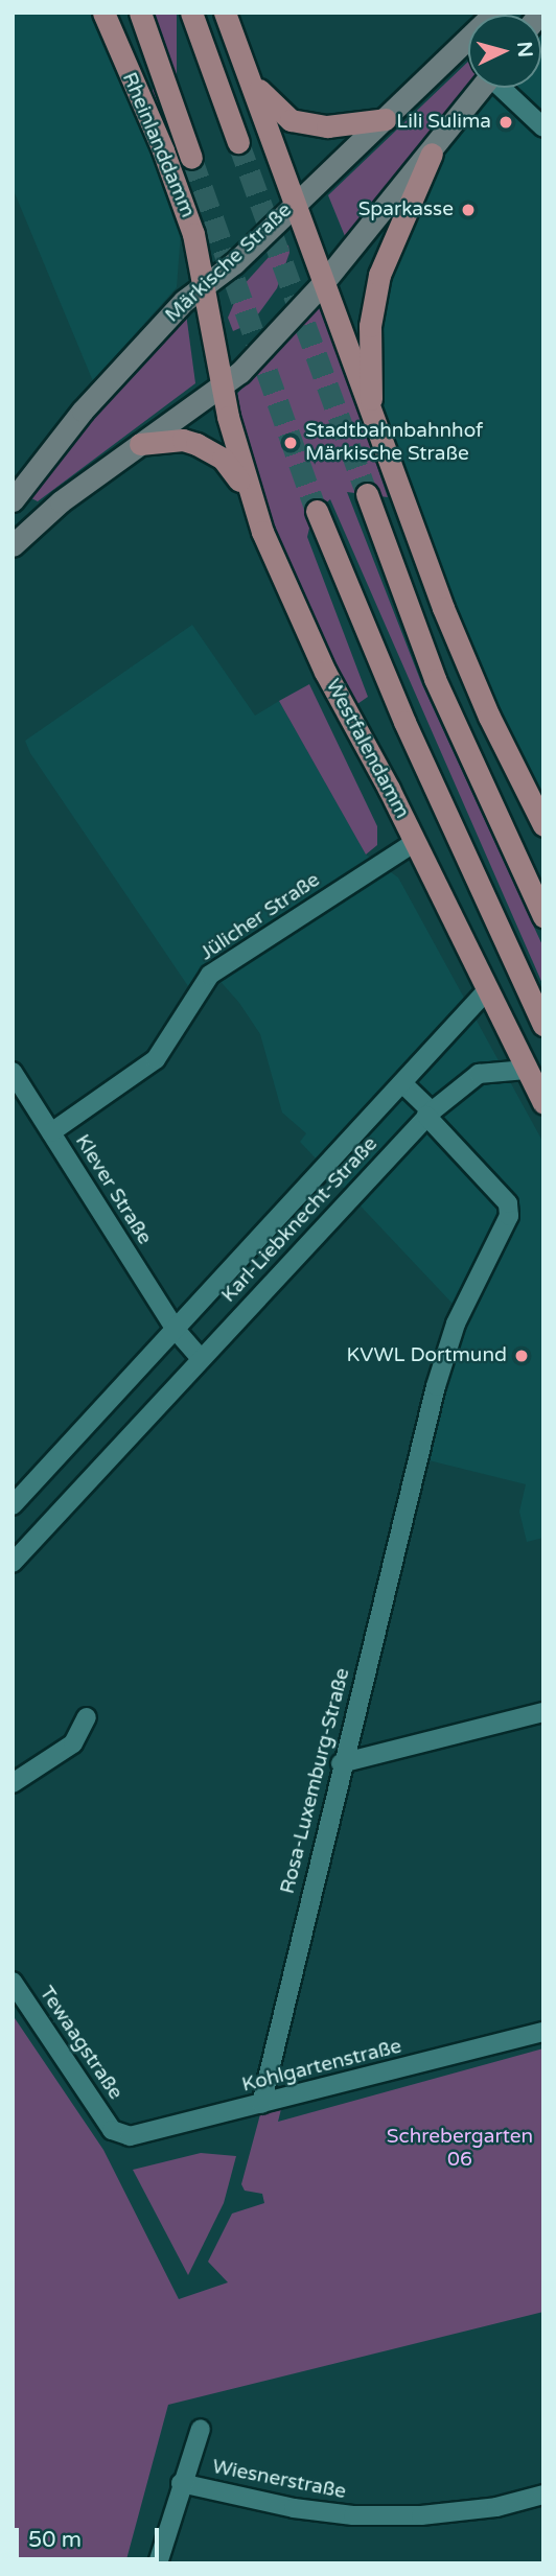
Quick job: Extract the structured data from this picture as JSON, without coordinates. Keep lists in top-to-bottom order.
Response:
{
  "streets": {
    "main road": ["Rheinlanddamm", "Märkische Straße", "Westfalendamm"],
    "street": [
      "Jülicher Straße",
      "Klever Straße",
      "Karl-Liebknecht-Straße",
      "Rosa-Luxemburg-Straße",
      "Tewaagstraße",
      "Kohlgartenstraße",
      "Wiesnerstraße"
    ]
  },
  "crossings": [
    ["Rheinlanddamm", "Märkische Straße"],
    ["Rheinlanddamm", "Westfalendamm"],
    ["Westfalendamm", "Jülicher Straße"],
    ["Westfalendamm", "Karl-Liebknecht-Straße"],
    ["Jülicher Straße", "Klever Straße"],
    ["Klever Straße", "Karl-Liebknecht-Straße"],
    ["Karl-Liebknecht-Straße", "Rosa-Luxemburg-Straße"],
    ["Rosa-Luxemburg-Straße", "Kohlgartenstraße"],
    ["Tewaagstraße", "Kohlgartenstraße"]
  ],
  "parks": ["Schrebergarten 06"],
  "places": [
    "Lili Sulima",
    "Sparkasse",
    "Stadtbahnbahnhof Märkische Straße",
    "KVWL Dortmund"
  ],
  "scale_bar": "50 m",
  "north": "right"
}
